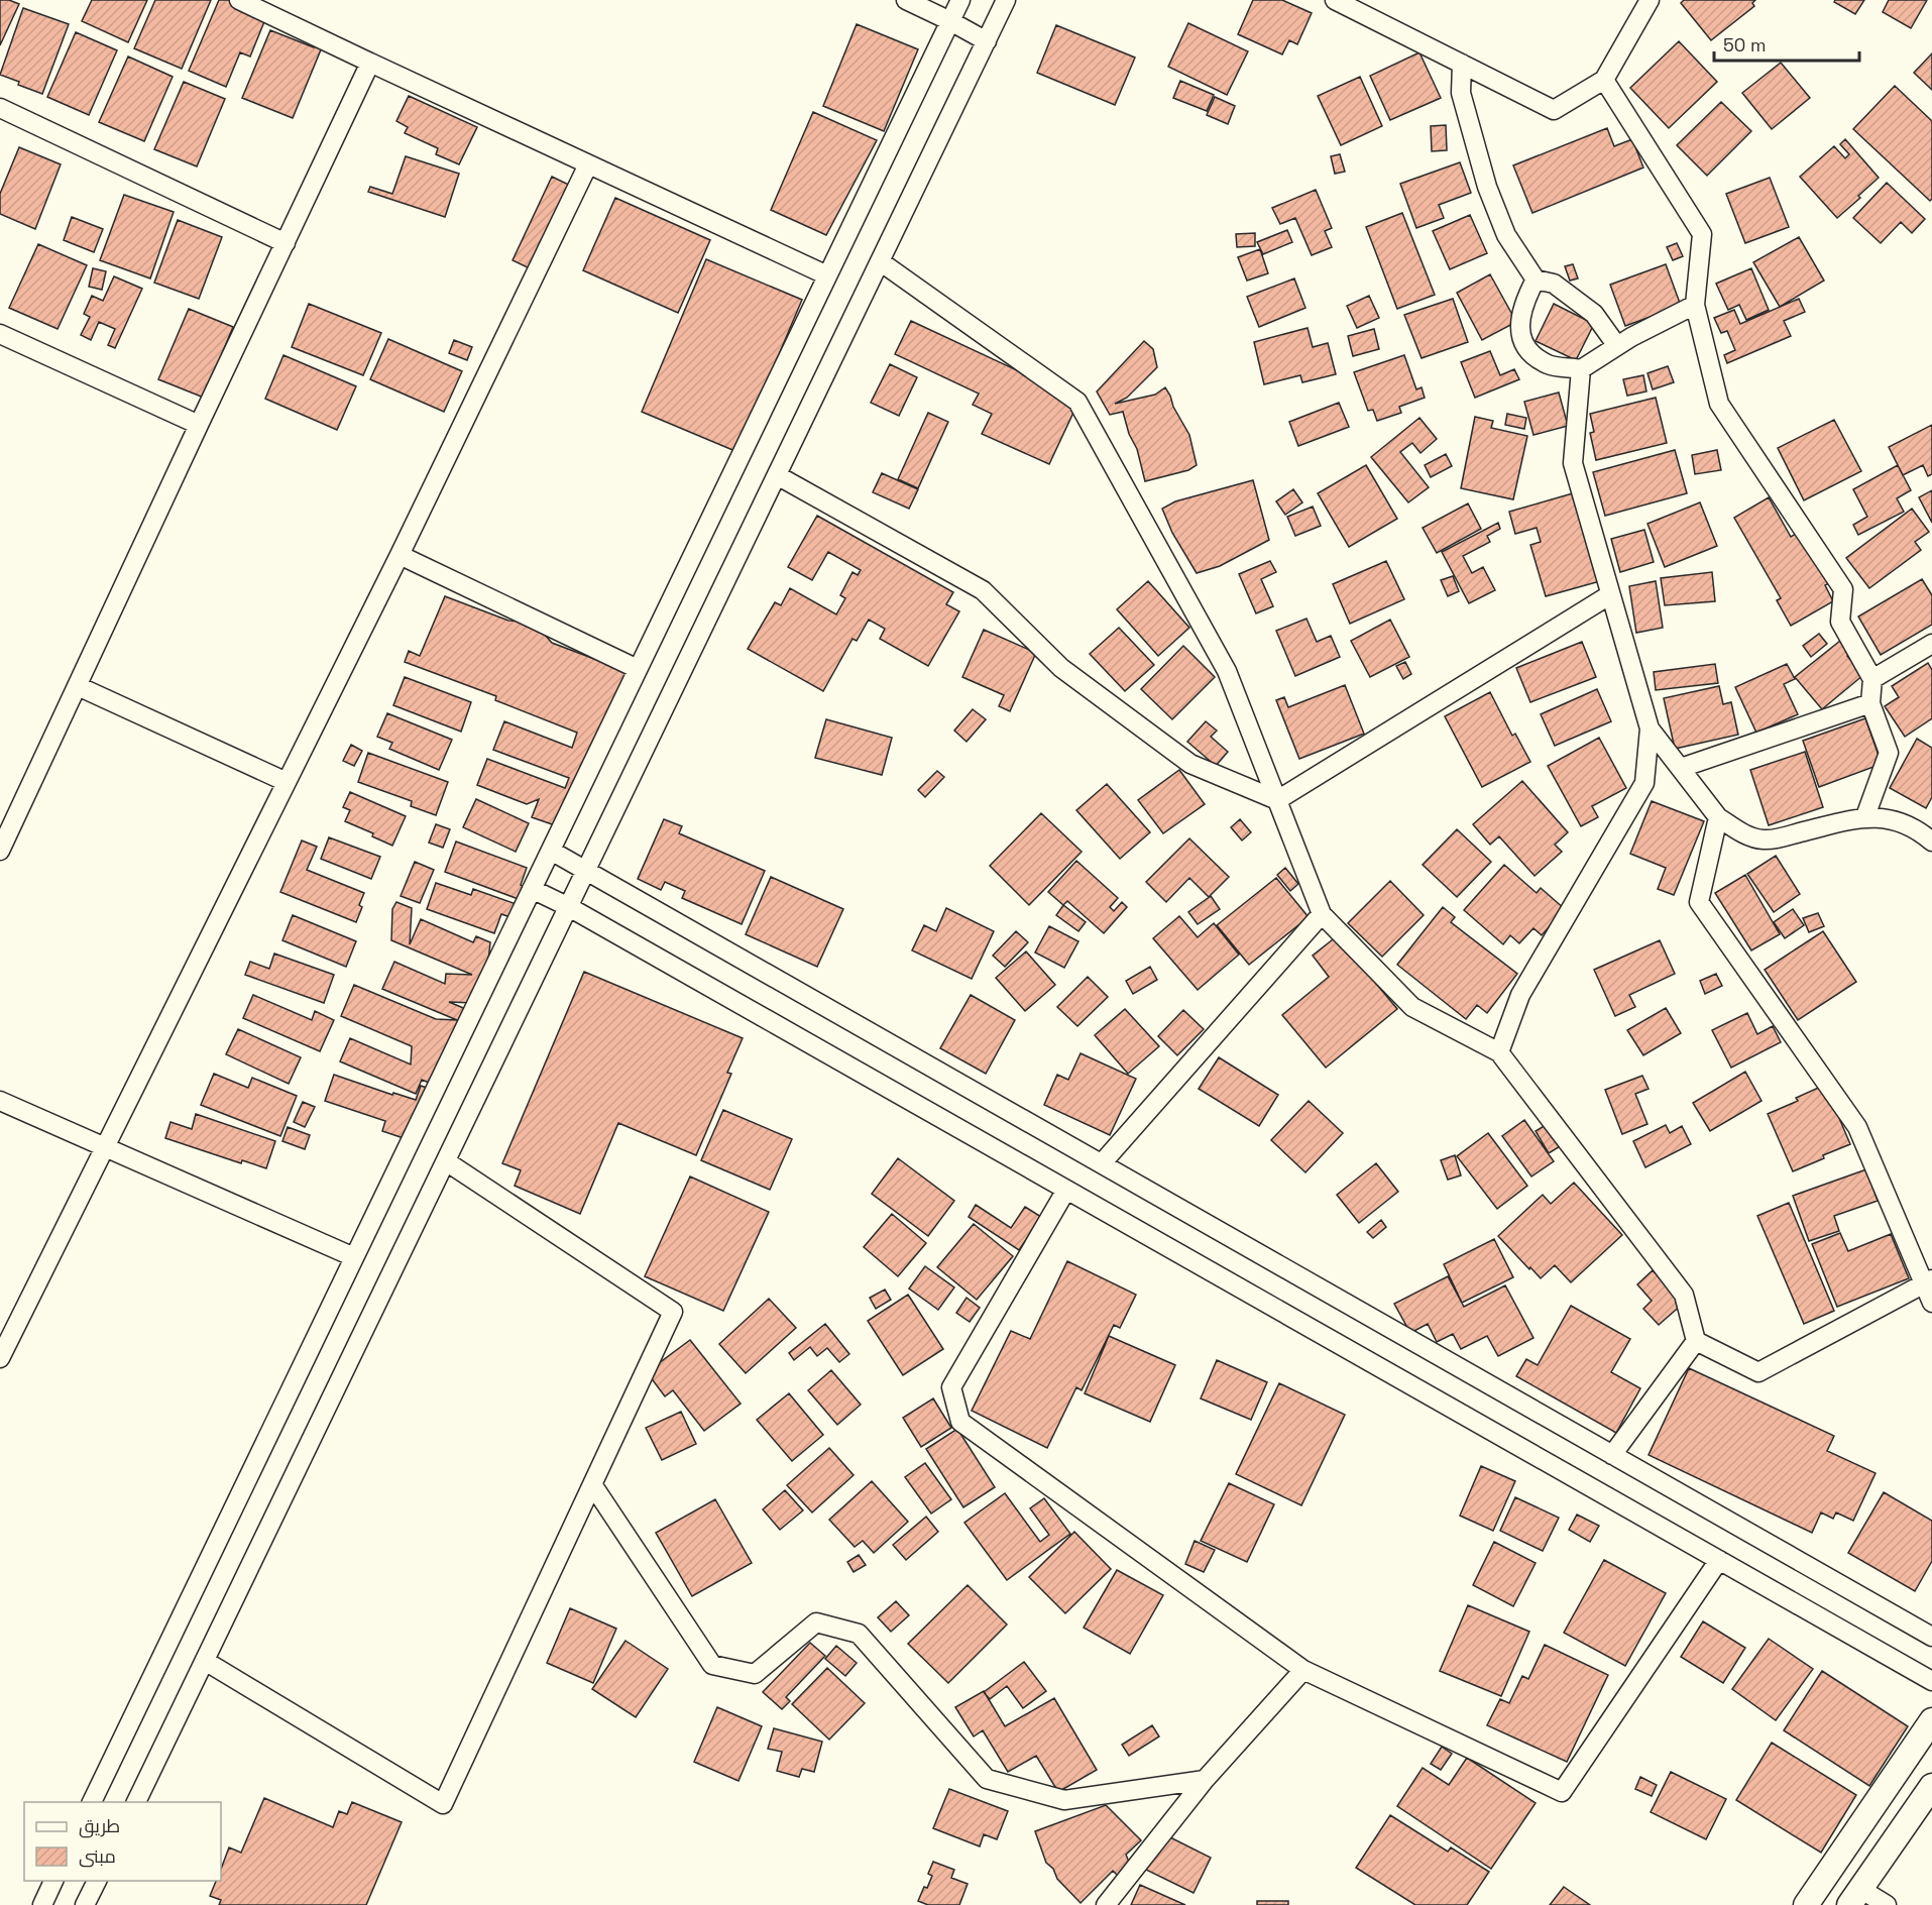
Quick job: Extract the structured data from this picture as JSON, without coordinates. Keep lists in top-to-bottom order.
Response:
{
  "legend": ["طريق", "مبنى"],
  "scale_bar": "50 m"
}
